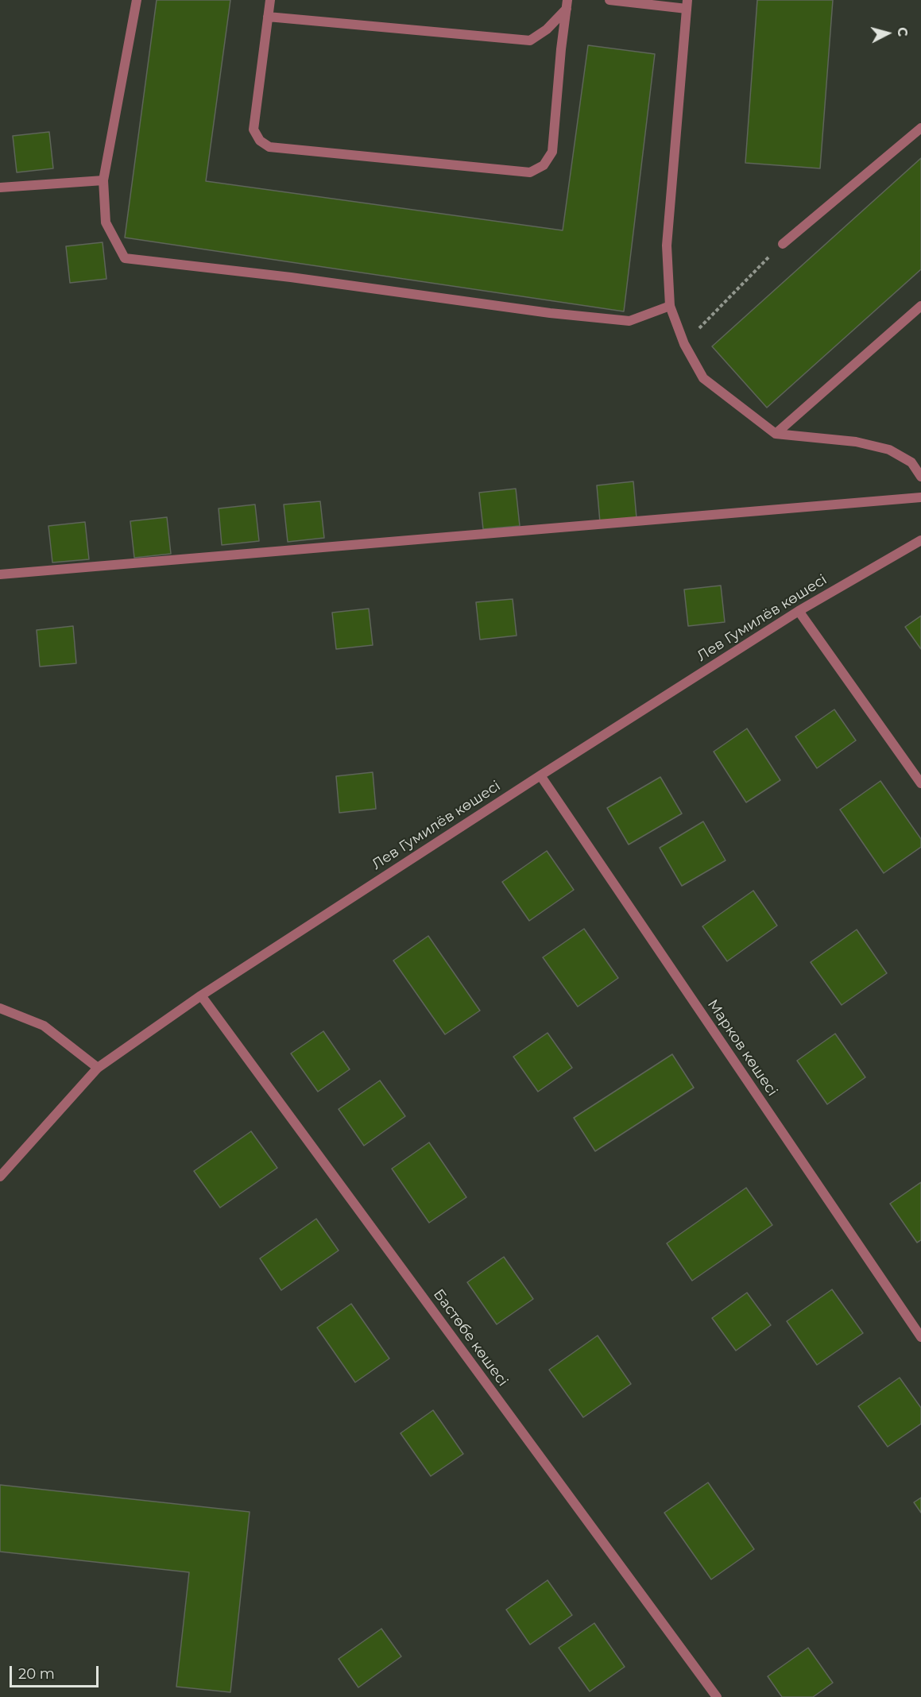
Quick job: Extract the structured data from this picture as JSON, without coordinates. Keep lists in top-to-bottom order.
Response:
{
  "streets": {
    "street": ["Лев Гумилёв көшесі", "Марков көшесі", "Бастөбе көшесі"]
  },
  "crossings": [
    ["Лев Гумилёв көшесі", "Марков көшесі"],
    ["Лев Гумилёв көшесі", "Бастөбе көшесі"]
  ],
  "scale_bar": "20 m",
  "north": "right"
}
